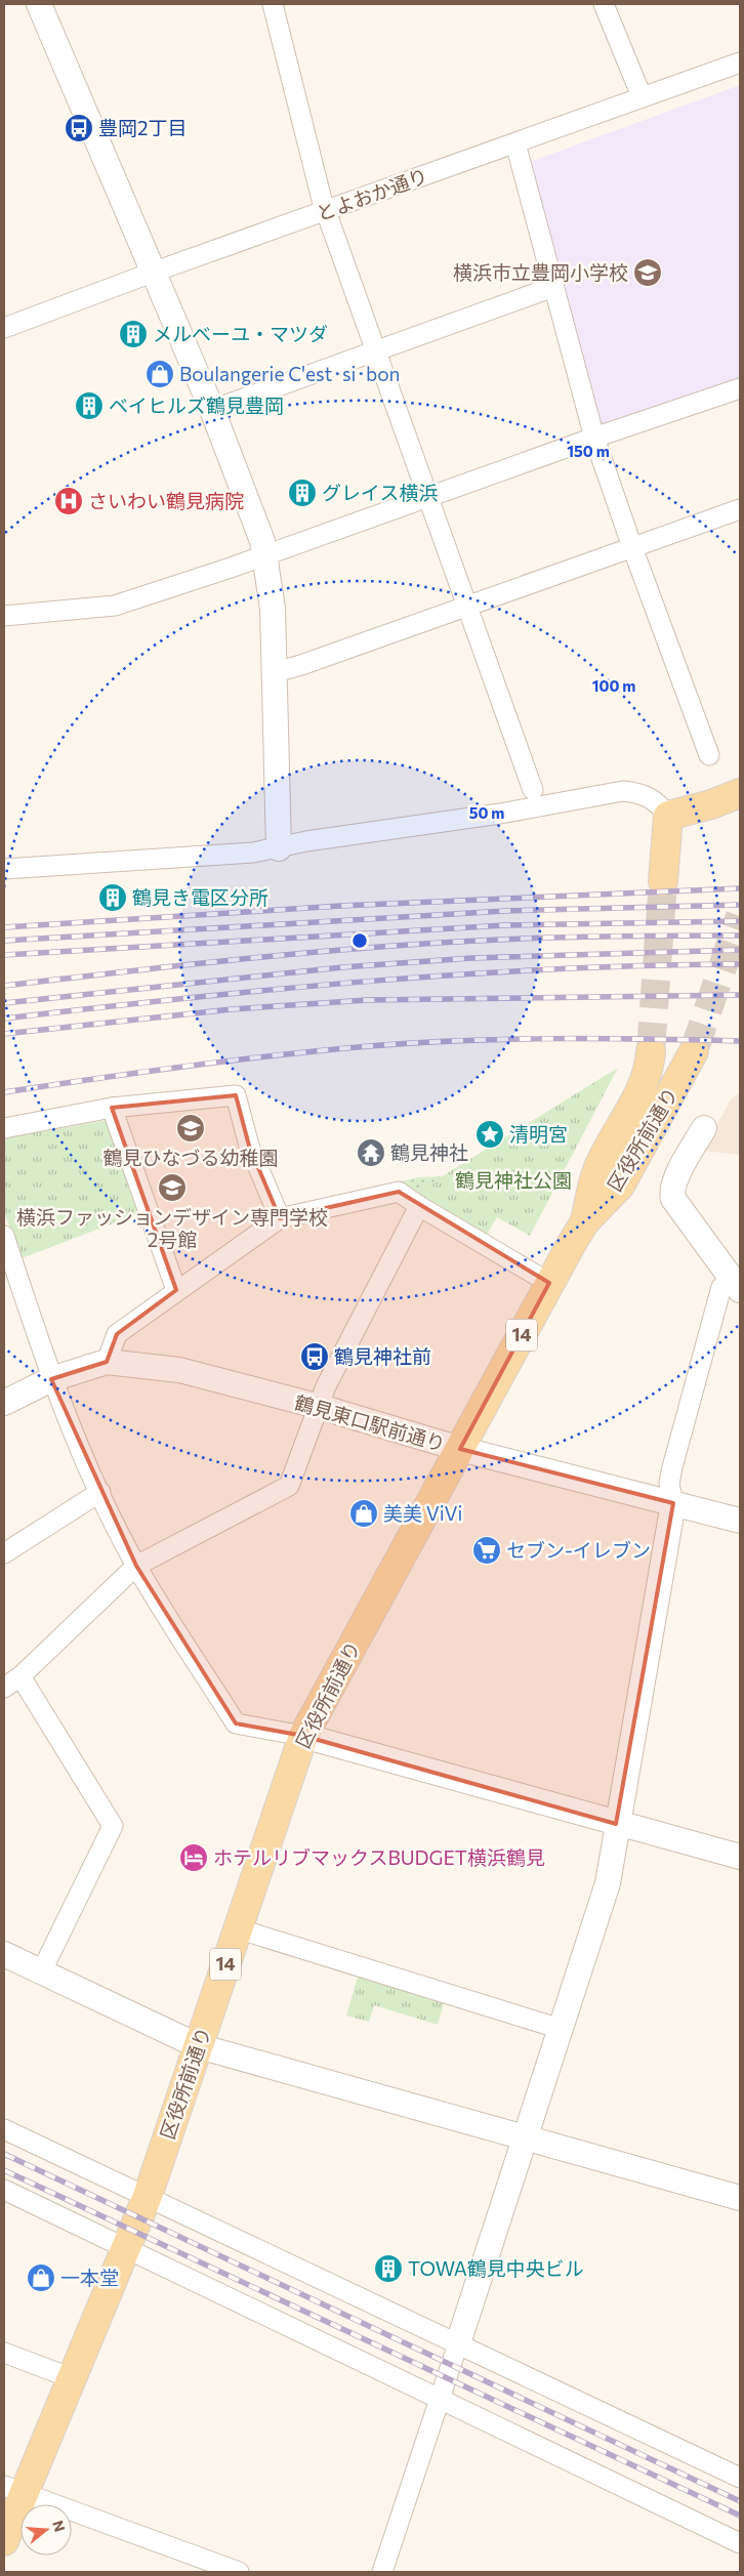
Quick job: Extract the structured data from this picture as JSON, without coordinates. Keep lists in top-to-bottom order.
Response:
{
  "streets": {
    "main road": ["区役所前通り", "14"],
    "street": ["とよおか通り", "鶴見東口駅前通り"]
  },
  "crossings": [
    ["区役所前通り", "鶴見東口駅前通り"]
  ],
  "parks": ["鶴見神社公園"],
  "places": {
    "bus stop": ["豊岡2丁目", "鶴見神社前"],
    "school or university": ["横浜市立豊岡小学校", "鶴見ひなづる幼稚園", "横浜ファッションデザイン専門学校 2号館"],
    "building": [
      "メルベーユ・マツダ",
      "ベイヒルズ鶴見豊岡",
      "グレイス横浜",
      "鶴見き電区分所",
      "TOWA鶴見中央ビル"
    ],
    "shop": ["Boulangerie C'est･si･bon", "美美 ViVi", "一本堂"],
    "hospital": ["さいわい鶴見病院"],
    "place": ["清明宮"],
    "temple": ["鶴見神社"],
    "supermarket": ["セブン-イレブン"],
    "hotel": ["ホテルリブマックスBUDGET横浜鶴見"]
  },
  "north": "right",
  "rings": ["150 m", "100 m", "50 m"]
}
